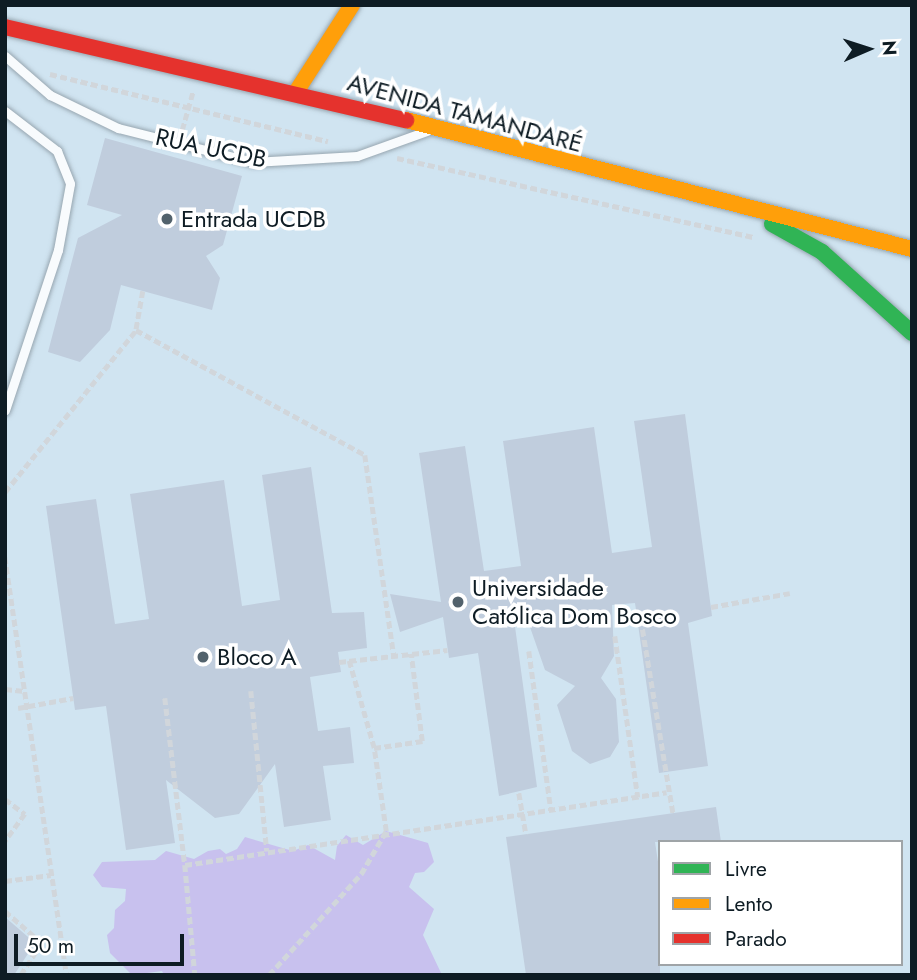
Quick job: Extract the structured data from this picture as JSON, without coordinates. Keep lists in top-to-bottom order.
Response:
{
  "streets": {
    "main road": ["AVENIDA TAMANDARÉ"],
    "lane": ["RUA UCDB"]
  },
  "crossings": [
    ["AVENIDA TAMANDARÉ", "RUA UCDB"]
  ],
  "places": ["Entrada UCDB", "Universidade Católica Dom Bosco", "Bloco A"],
  "legend": ["Livre", "Lento", "Parado"],
  "scale_bar": "50 m",
  "north": "right"
}
